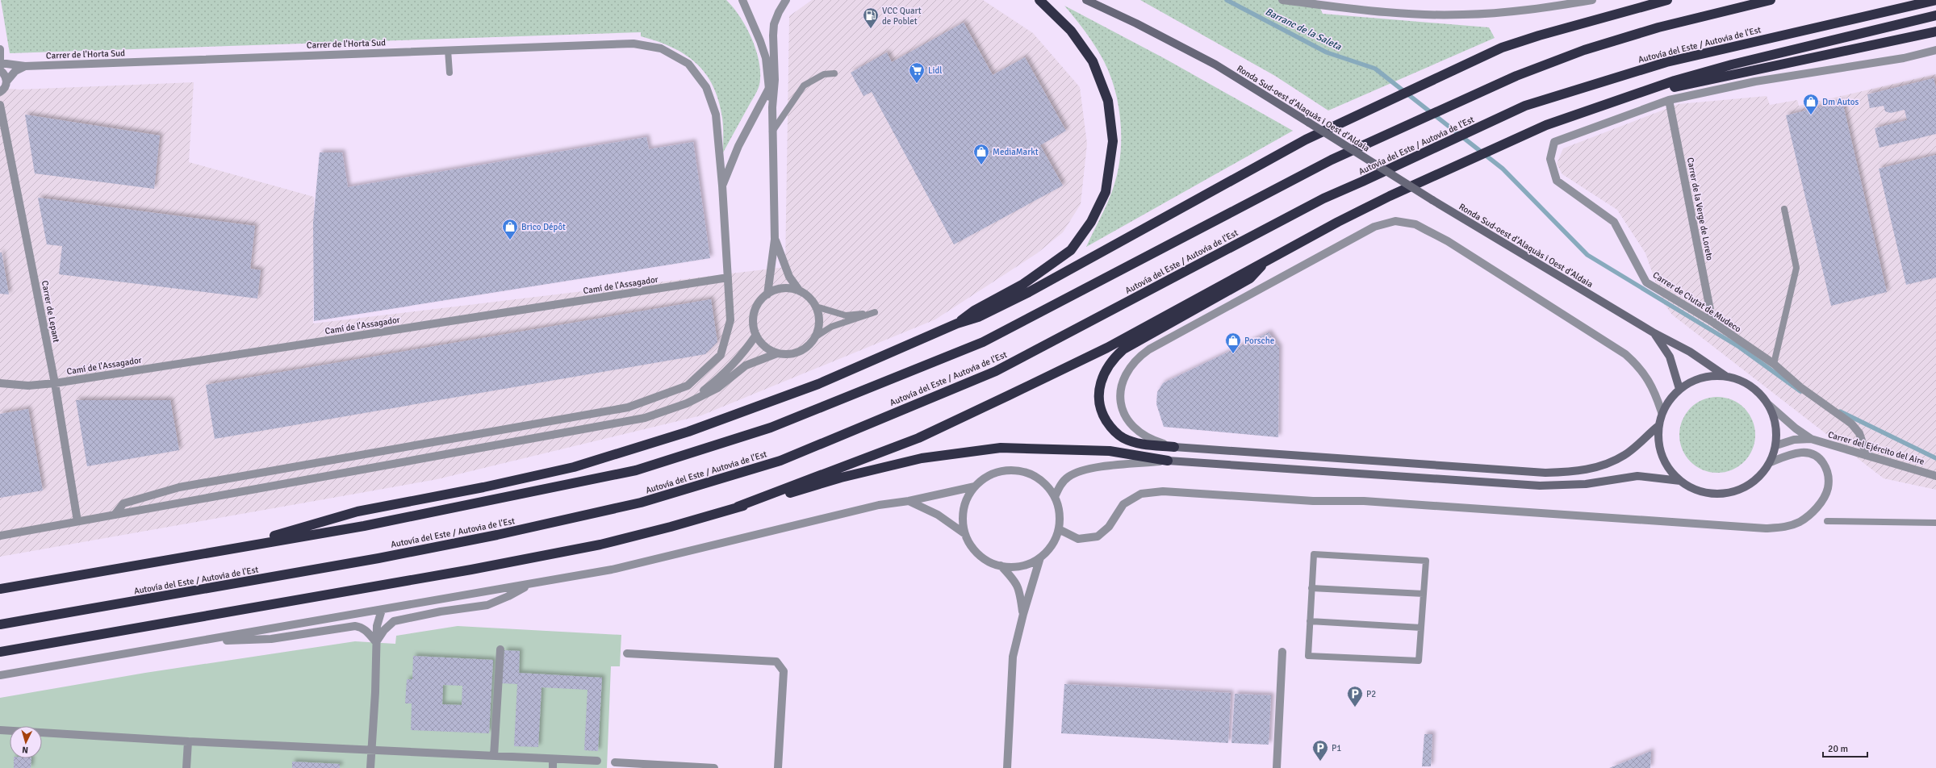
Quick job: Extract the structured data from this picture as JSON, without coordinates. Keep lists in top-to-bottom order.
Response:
{
  "streets": {
    "highway": ["Autovía del Este / Autovia de l'Est"],
    "main road": ["Ronda Sud-oest d'Alaquàs i Oest d'Aldaia"],
    "street": [
      "Carrer de l'Horta Sud",
      "Carrer de la Verge de Loreto",
      "Camí de l'Assagador",
      "Carrer de Ciutat de Mudeco",
      "Carrer de Lepant",
      "Carrer del Ejército del Aire"
    ]
  },
  "crossings": [
    ["Carrer de la Verge de Loreto", "Carrer de Ciutat de Mudeco"],
    ["Camí de l'Assagador", "Carrer de Lepant"],
    ["Carrer de Ciutat de Mudeco", "Carrer del Ejército del Aire"]
  ],
  "water": ["Barranc de la Saleta"],
  "places": {
    "fuel station": ["VCC Quart de Poblet"],
    "supermarket": ["Lidl"],
    "shop": [
      "Dm Autos",
      "MediaMarkt",
      "Brico Dépôt",
      "Porsche"
    ],
    "parking": ["P2", "P1"]
  },
  "scale_bar": "20 m",
  "north": "bottom"
}
